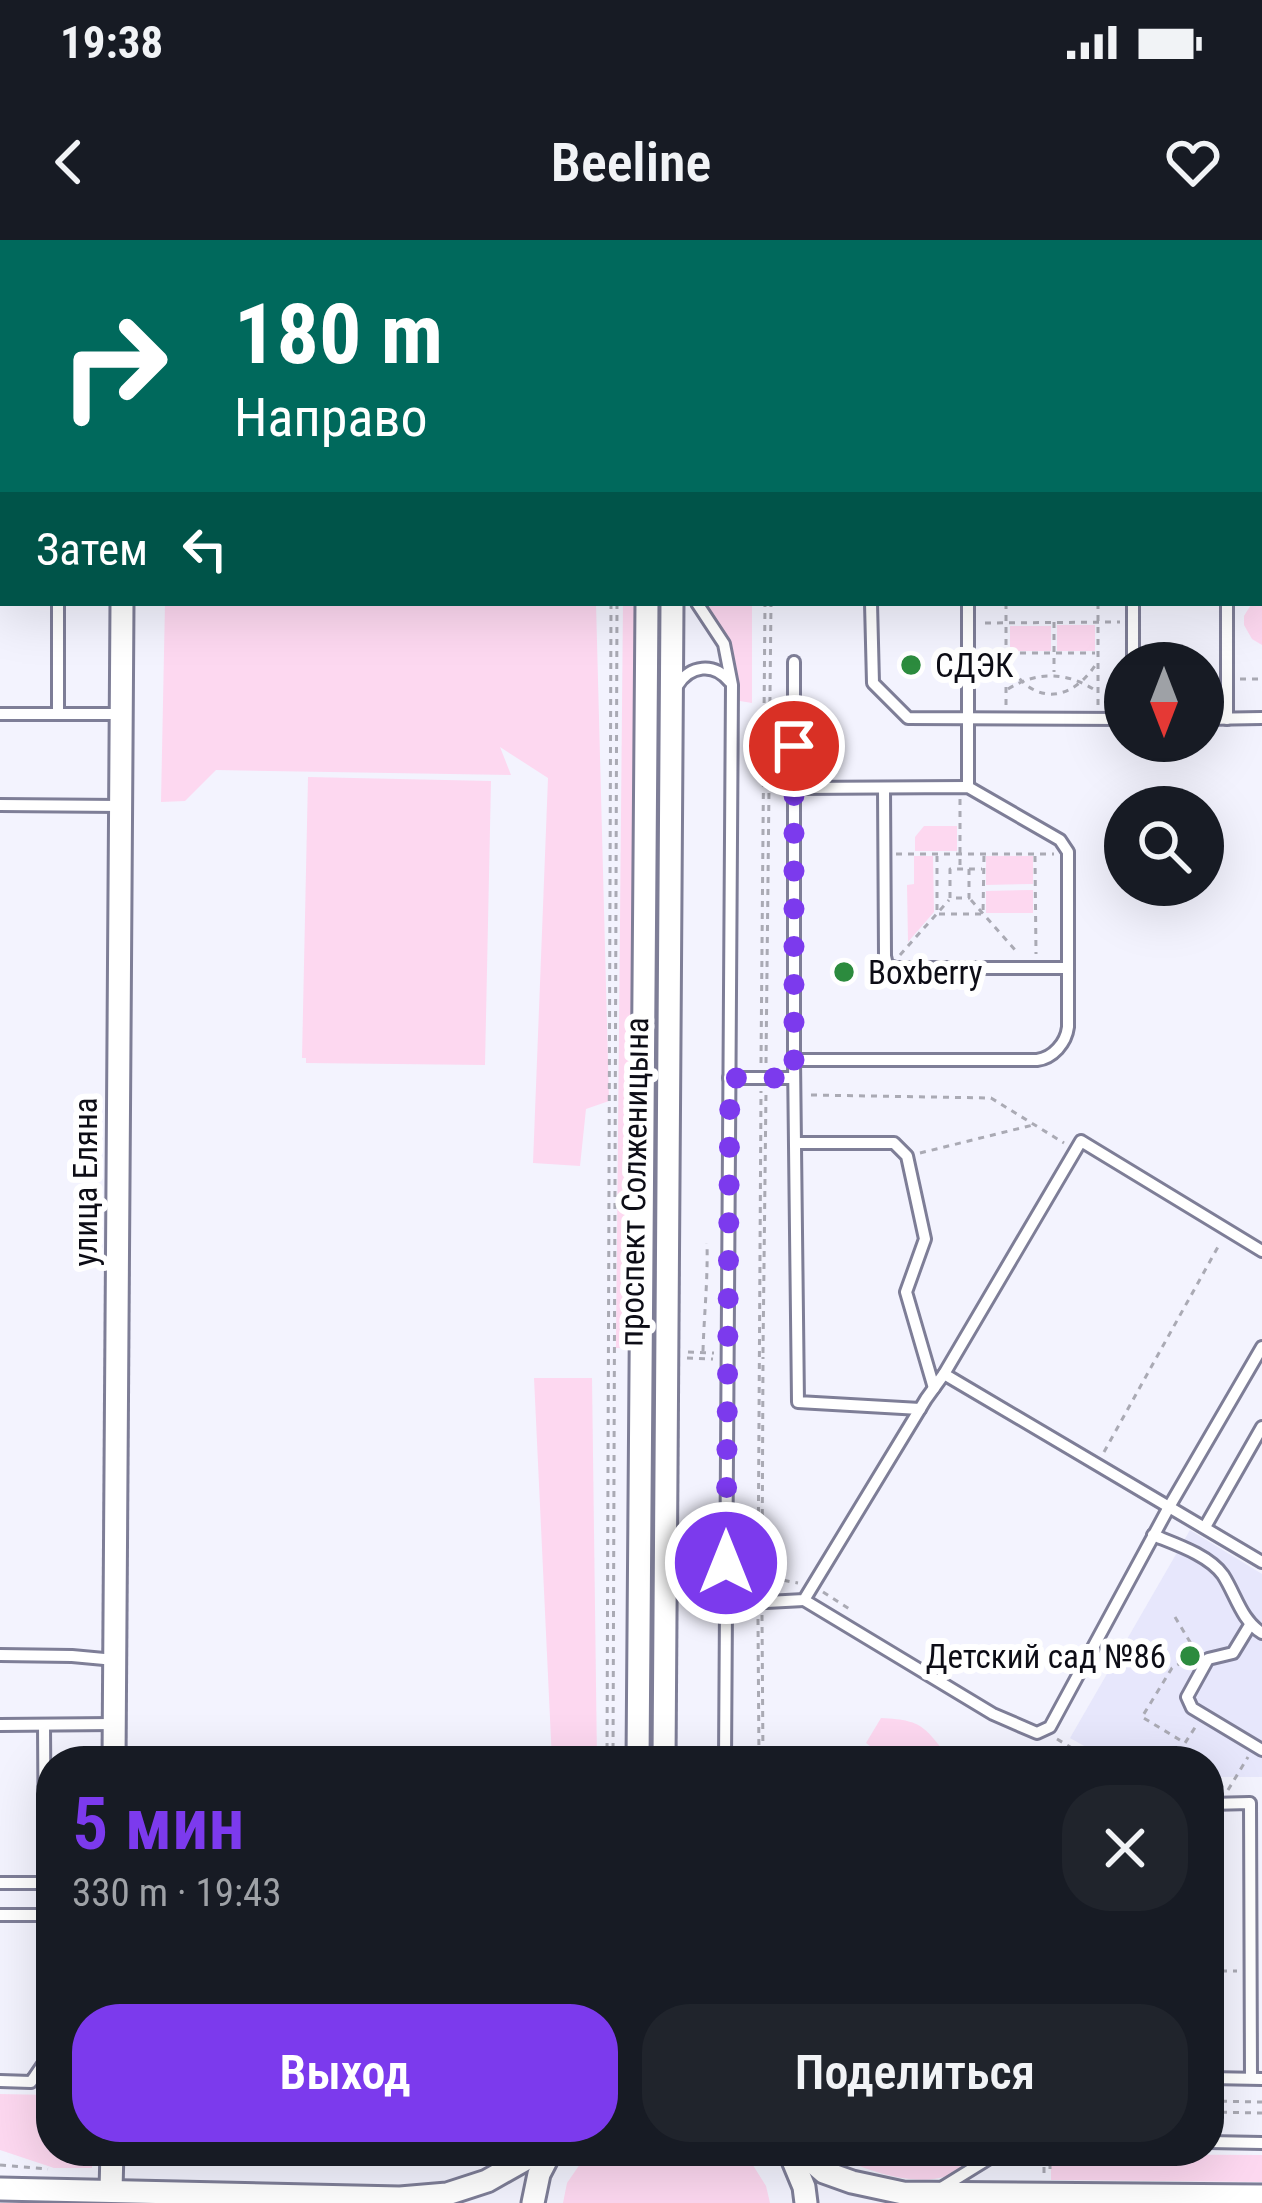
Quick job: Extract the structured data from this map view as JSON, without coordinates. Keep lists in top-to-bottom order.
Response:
{
  "streets": {
    "street": ["улица Еляна", "проспект Солженицына"]
  },
  "places": ["СДЭК", "Boxberry", "Детский сад №86"],
  "north": "bottom",
  "page": {
    "status": "19:38",
    "header": "Beeline",
    "turn": ["180 m", "Направо"],
    "then": "Затем",
    "heading": ["5 мин", "330 m · 19:43"],
    "buttons": ["Выход", "Поделиться"]
  }
}
